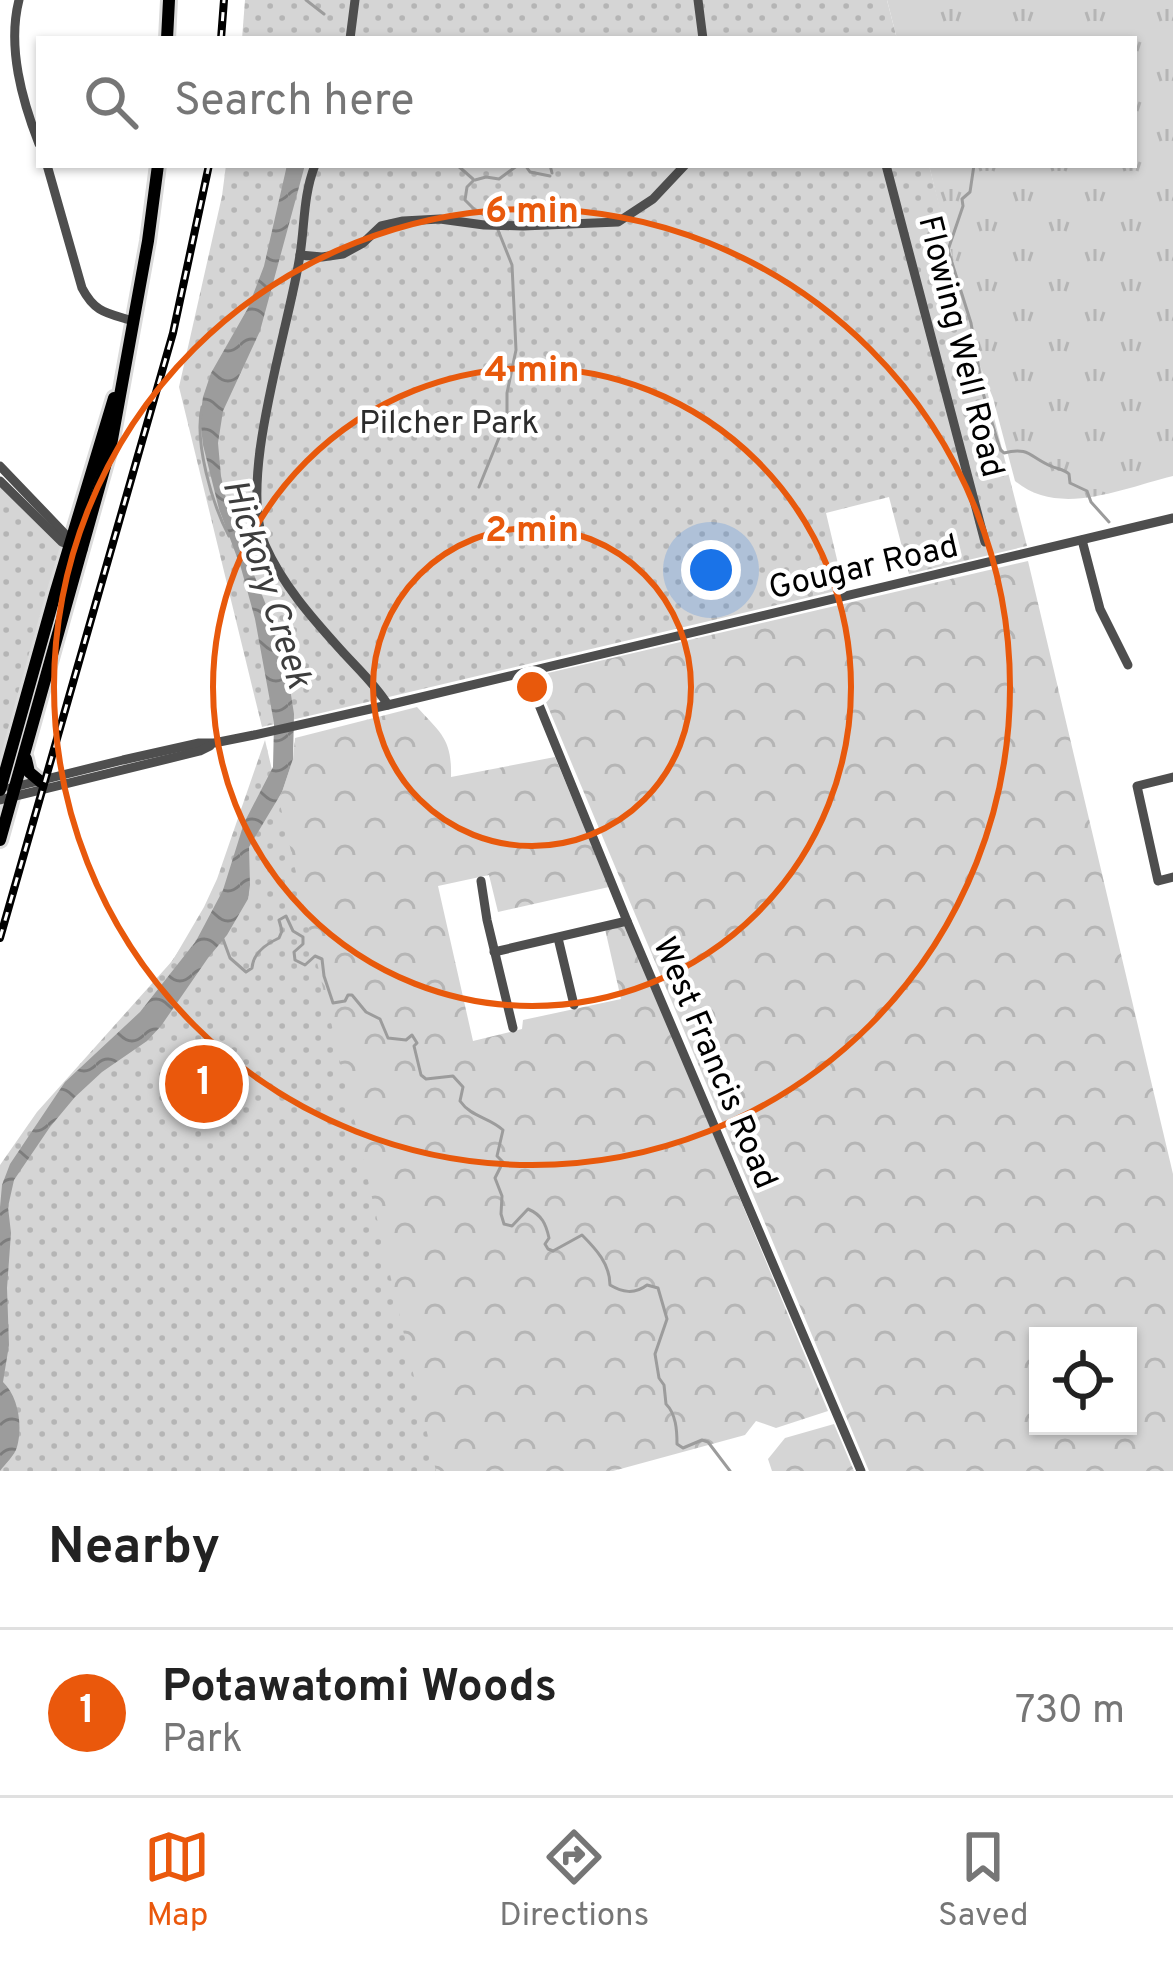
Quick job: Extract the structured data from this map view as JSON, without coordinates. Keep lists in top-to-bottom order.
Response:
{
  "streets": {
    "street": ["Flowing Well Road", "Gougar Road", "West Francis Road"]
  },
  "crossings": [
    ["Gougar Road", "West Francis Road"]
  ],
  "water": ["Hickory Creek"],
  "parks": ["Pilcher Park"],
  "page": {
    "search": "Search here",
    "pins": "1",
    "heading": "Nearby",
    "list": [
      {
        "mark": "1",
        "name": "Potawatomi Woods",
        "note": "Park",
        "value": "730 m"
      }
    ],
    "nav": ["Map", "Directions", "Saved"]
  },
  "rings": ["6 min", "4 min", "2 min"]
}
